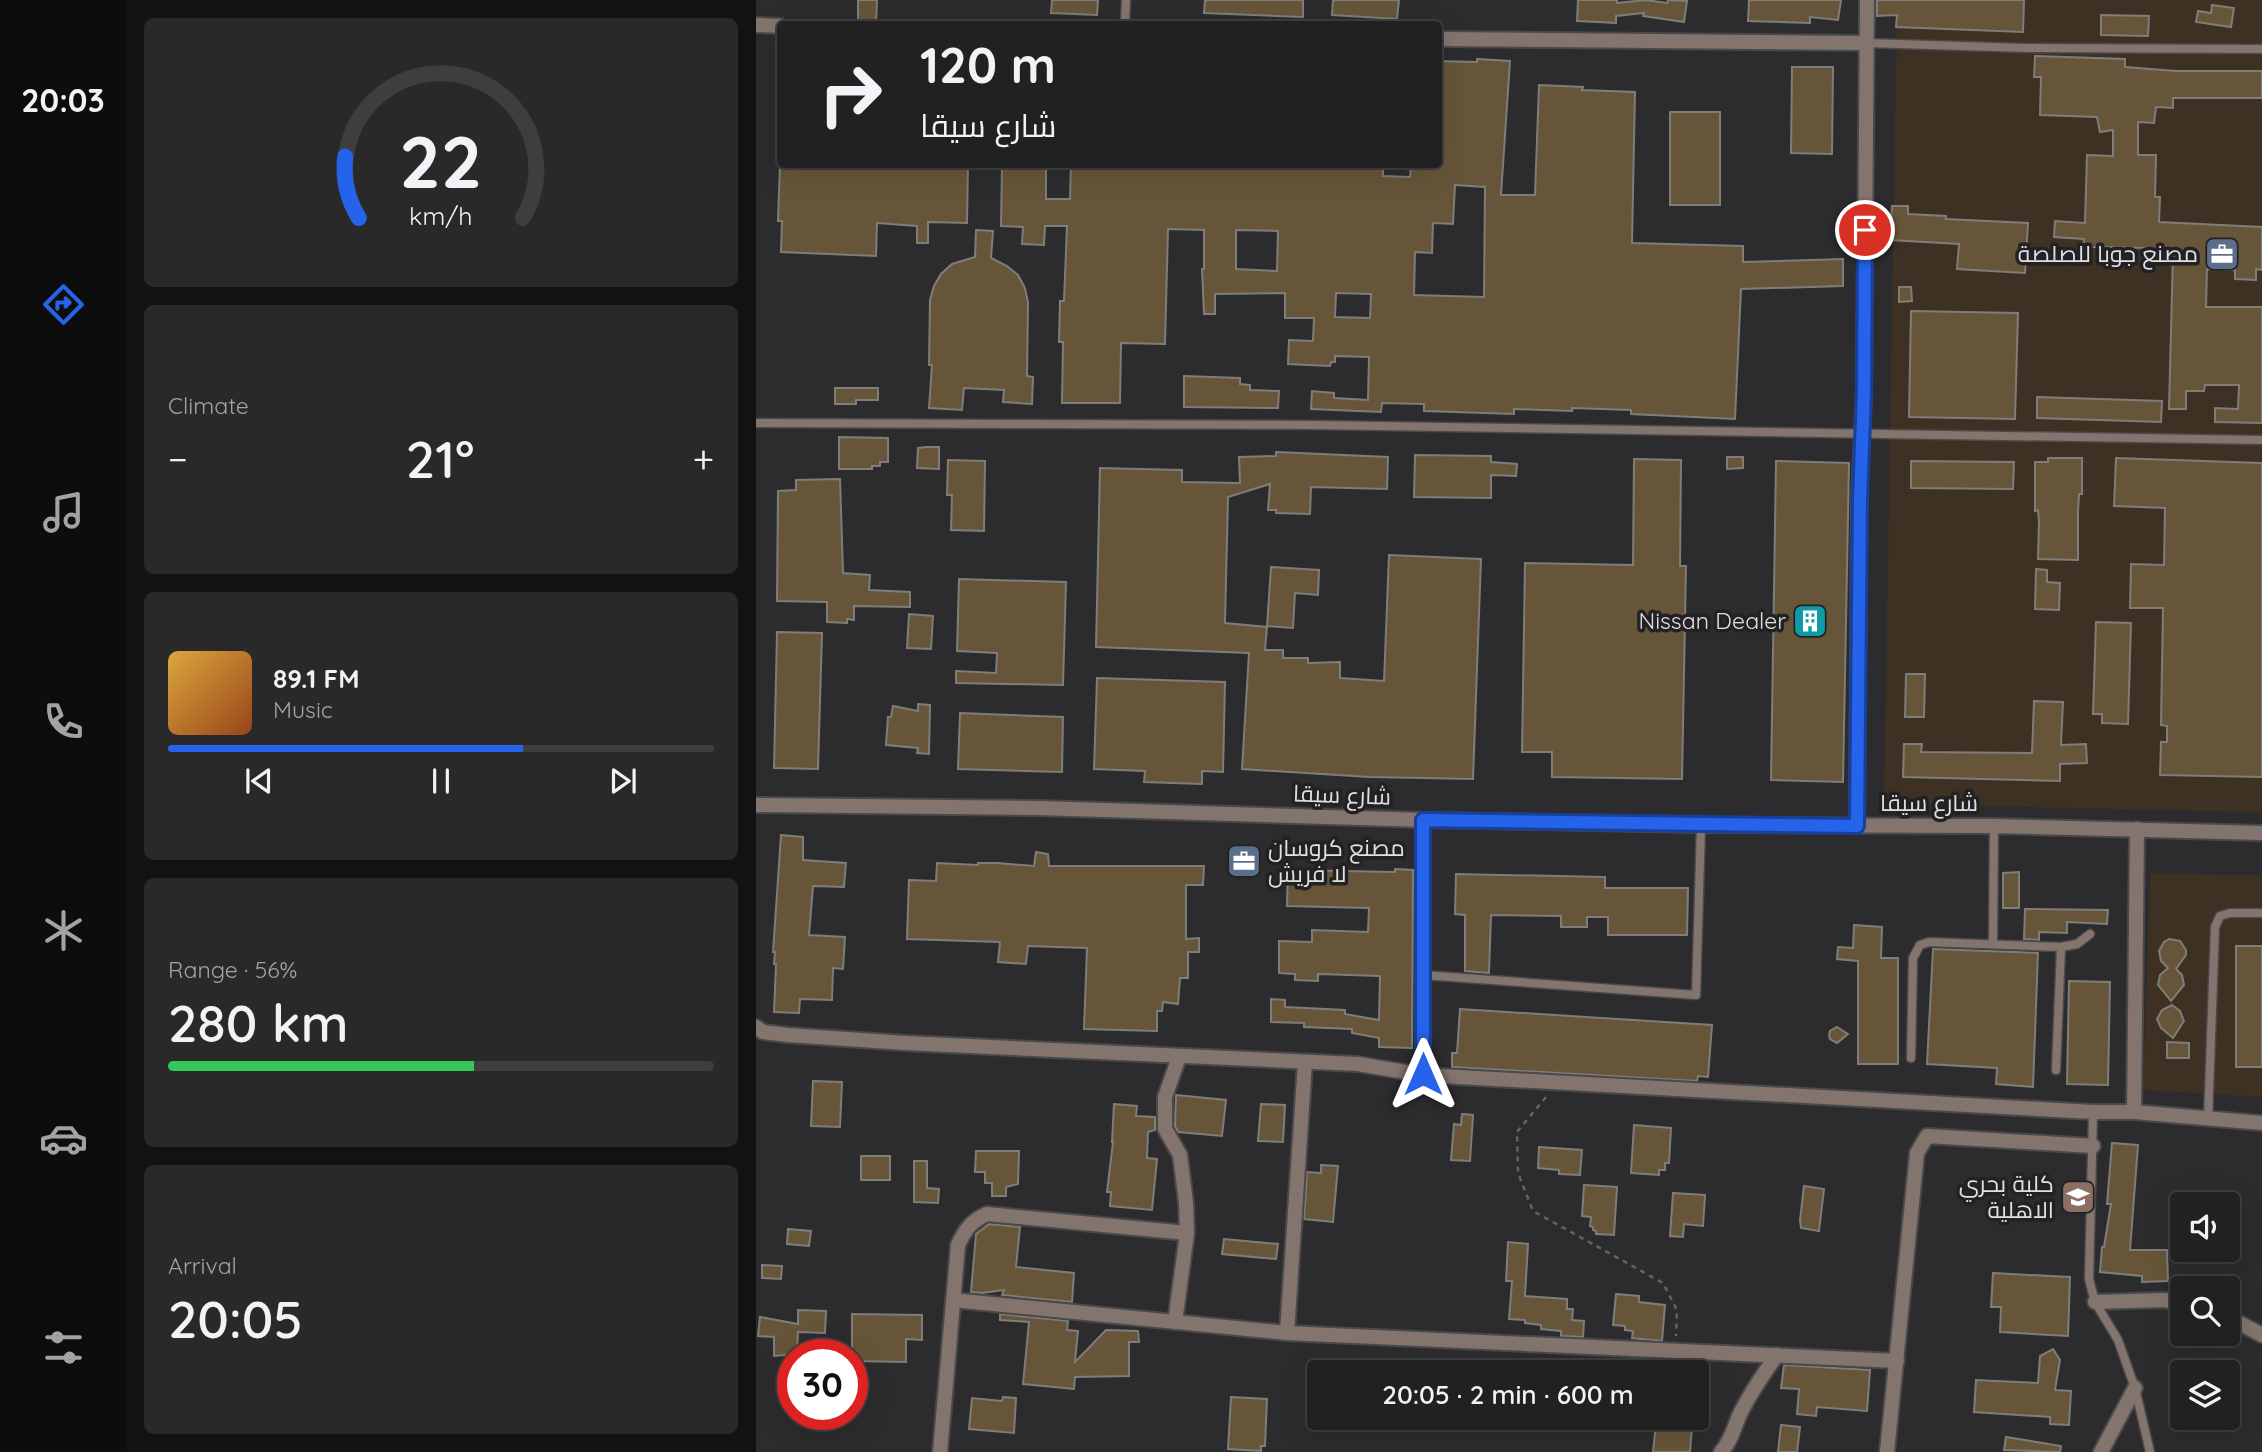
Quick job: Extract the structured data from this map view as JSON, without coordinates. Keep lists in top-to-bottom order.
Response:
{
  "streets": {
    "street": ["شارع سيقا"]
  },
  "places": {
    "office": ["مصنع جوبا للصلصة", "مصنع كروسان لا فريش"],
    "building": ["Nissan Dealer"],
    "school or university": ["كلية بحري الاهلية"]
  },
  "page": {
    "tabs": "20:03",
    "turn": ["120 m", "شارع سيقا"],
    "tile": [
      "Climate",
      ["Range · 56%", "280 km"],
      ["Arrival", "20:05"]
    ],
    "heat": ["−", "21°", "+"],
    "song": ["89.1 FM", "Music"],
    "limit": "30",
    "trip": "20:05 · 2 min · 600 m",
    "gauge": ["22", "km/h"]
  }
}
